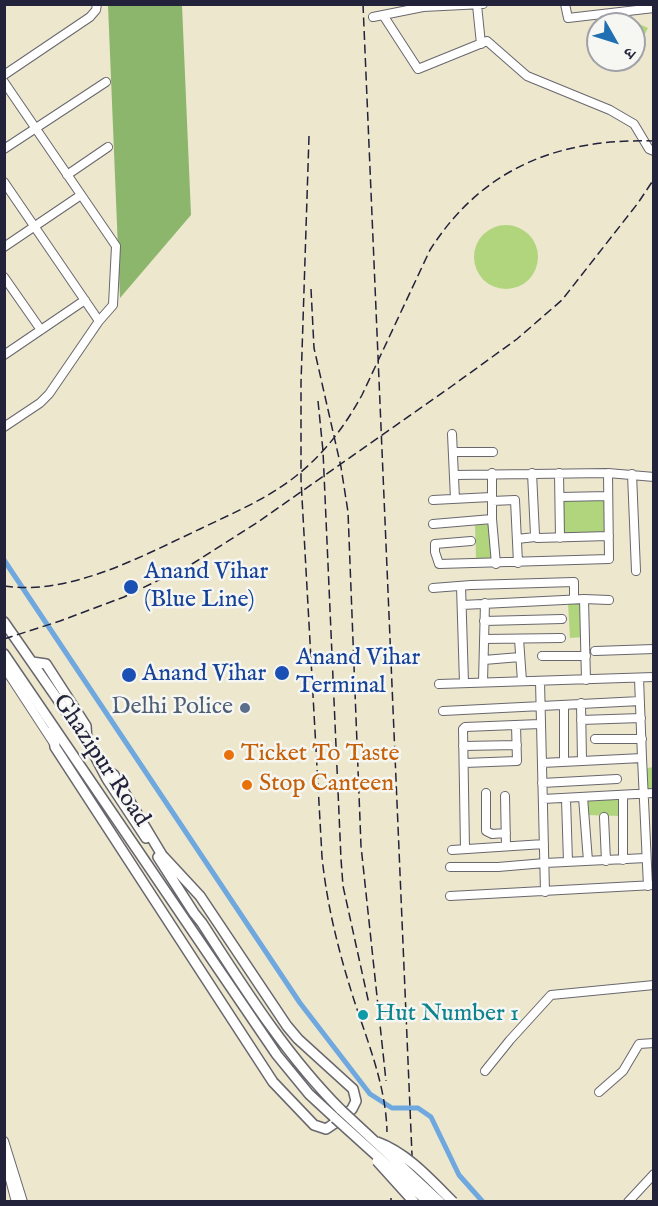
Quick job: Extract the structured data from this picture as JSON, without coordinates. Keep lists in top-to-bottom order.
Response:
{
  "streets": {
    "main road": ["Ghazipur Road"]
  },
  "places": [
    "Anand Vihar (Blue Line)",
    "Anand Vihar Terminal",
    "Anand Vihar",
    "Delhi Police",
    "Ticket To Taste",
    "Stop Canteen",
    "Hut Number 1"
  ],
  "north": "bottom right"
}
